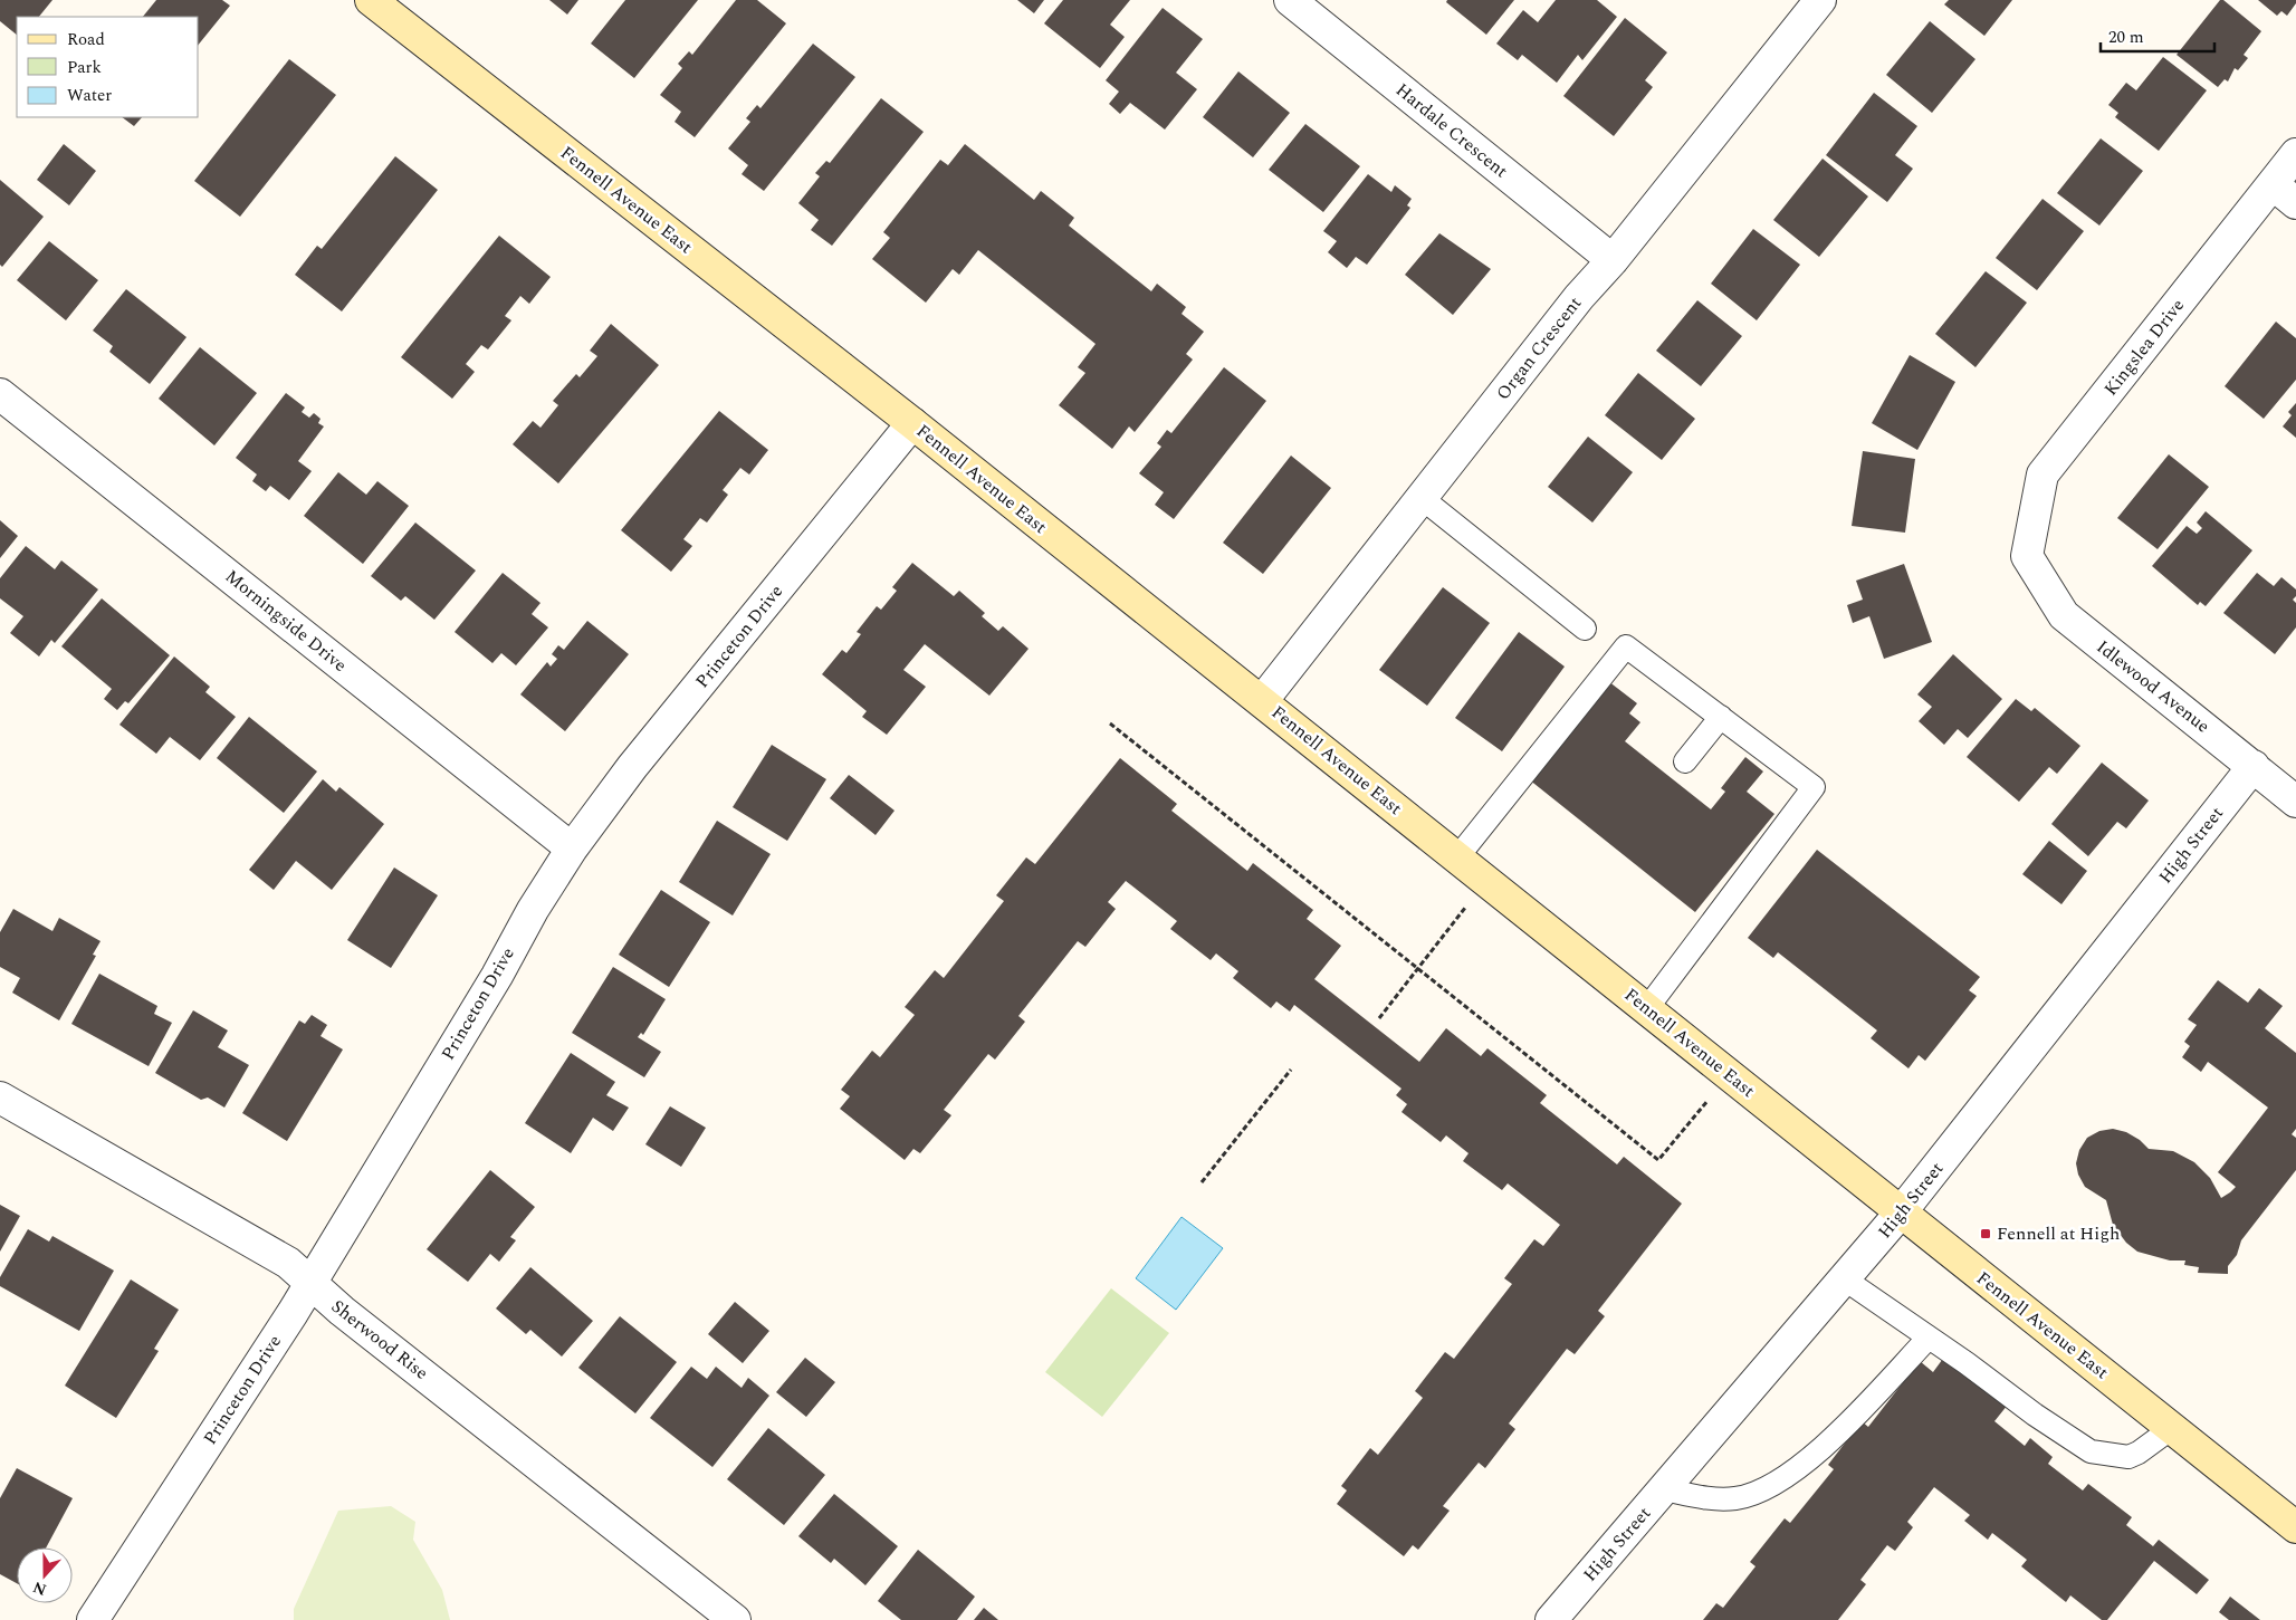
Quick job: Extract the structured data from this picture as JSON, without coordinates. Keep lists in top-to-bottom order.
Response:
{
  "streets": {
    "main road": ["Fennell Avenue East"],
    "street": [
      "Hardale Crescent",
      "Kingslea Drive",
      "Organ Crescent",
      "Morningside Drive",
      "Princeton Drive",
      "Idlewood Avenue",
      "High Street",
      "Sherwood Rise"
    ]
  },
  "crossings": [
    ["Hardale Crescent", "Organ Crescent"],
    ["Fennell Avenue East", "Organ Crescent"],
    ["Fennell Avenue East", "Princeton Drive"],
    ["Fennell Avenue East", "High Street"],
    ["Kingslea Drive", "Idlewood Avenue"],
    ["Morningside Drive", "Princeton Drive"],
    ["Princeton Drive", "Sherwood Rise"],
    ["Idlewood Avenue", "High Street"]
  ],
  "places": {
    "transit": ["Fennell at High"]
  },
  "legend": ["Road", "Park", "Water"],
  "scale_bar": "20 m",
  "north": "bottom"
}
